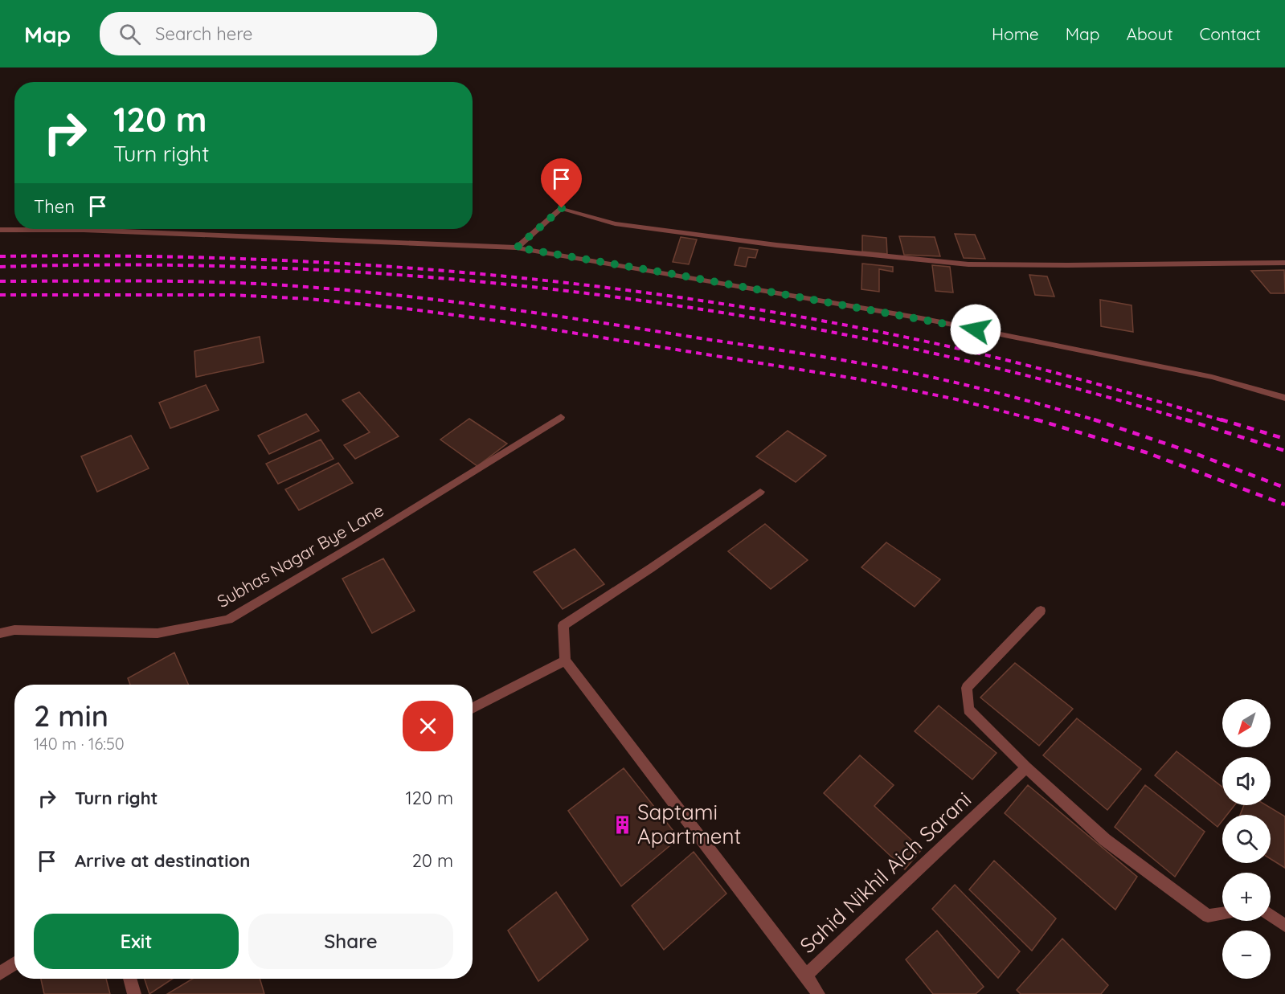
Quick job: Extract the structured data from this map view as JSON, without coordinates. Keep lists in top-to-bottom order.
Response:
{
  "streets": {
    "street": ["Subhas Nagar Bye Lane", "Sahid Nikhil Aich Sarani"]
  },
  "places": {
    "building": ["Saptami Apartment"]
  },
  "north": "bottom left",
  "page": {
    "header": "Map",
    "search": "Search here",
    "nav": [
      "Home",
      "Map",
      "About",
      "Contact"
    ],
    "turn": ["120 m", "Turn right"],
    "then": "Then",
    "heading": ["2 min", "140 m · 16:50"],
    "map_buttons": ["+", "−"],
    "list": [
      {
        "name": "Turn right",
        "value": "120 m"
      },
      {
        "name": "Arrive at destination",
        "value": "20 m"
      }
    ],
    "buttons": ["Exit", "Share"]
  }
}
